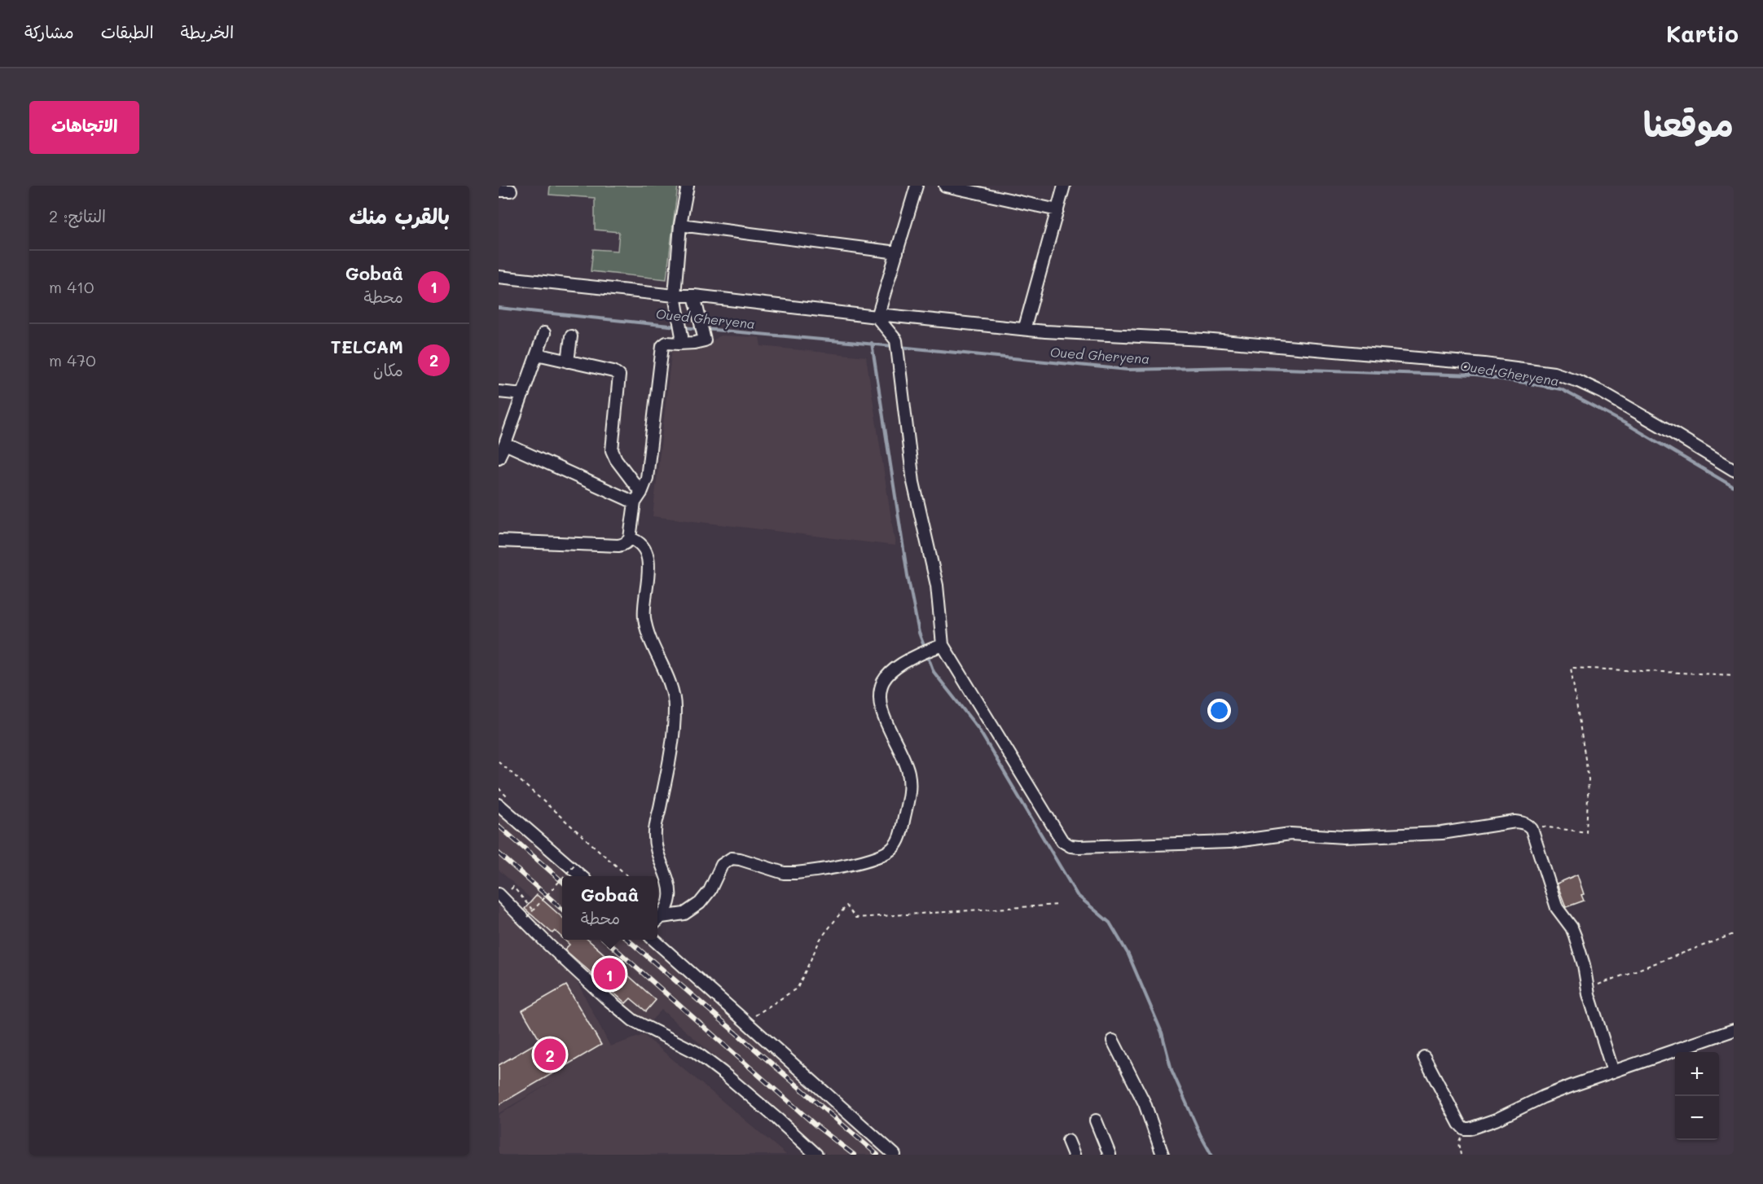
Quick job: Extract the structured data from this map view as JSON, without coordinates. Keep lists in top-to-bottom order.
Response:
{
  "water": ["Oued Gheryena"],
  "page": {
    "header": "Kartio",
    "nav": ["الخريطة", "الطبقات", "مشاركة"],
    "title": "موقعنا",
    "buttons": "الاتجاهات",
    "heading": ["بالقرب منك", "النتائج: 2"],
    "list": [
      {
        "mark": "1",
        "name": "Gobaâ",
        "note": "محطة",
        "value": "410 m"
      },
      {
        "mark": "2",
        "name": "TELCAM",
        "note": "مكان",
        "value": "470 m"
      }
    ],
    "popup": ["Gobaâ", "محطة"],
    "pins": ["1", "2"],
    "map_buttons": ["+", "−"]
  }
}
